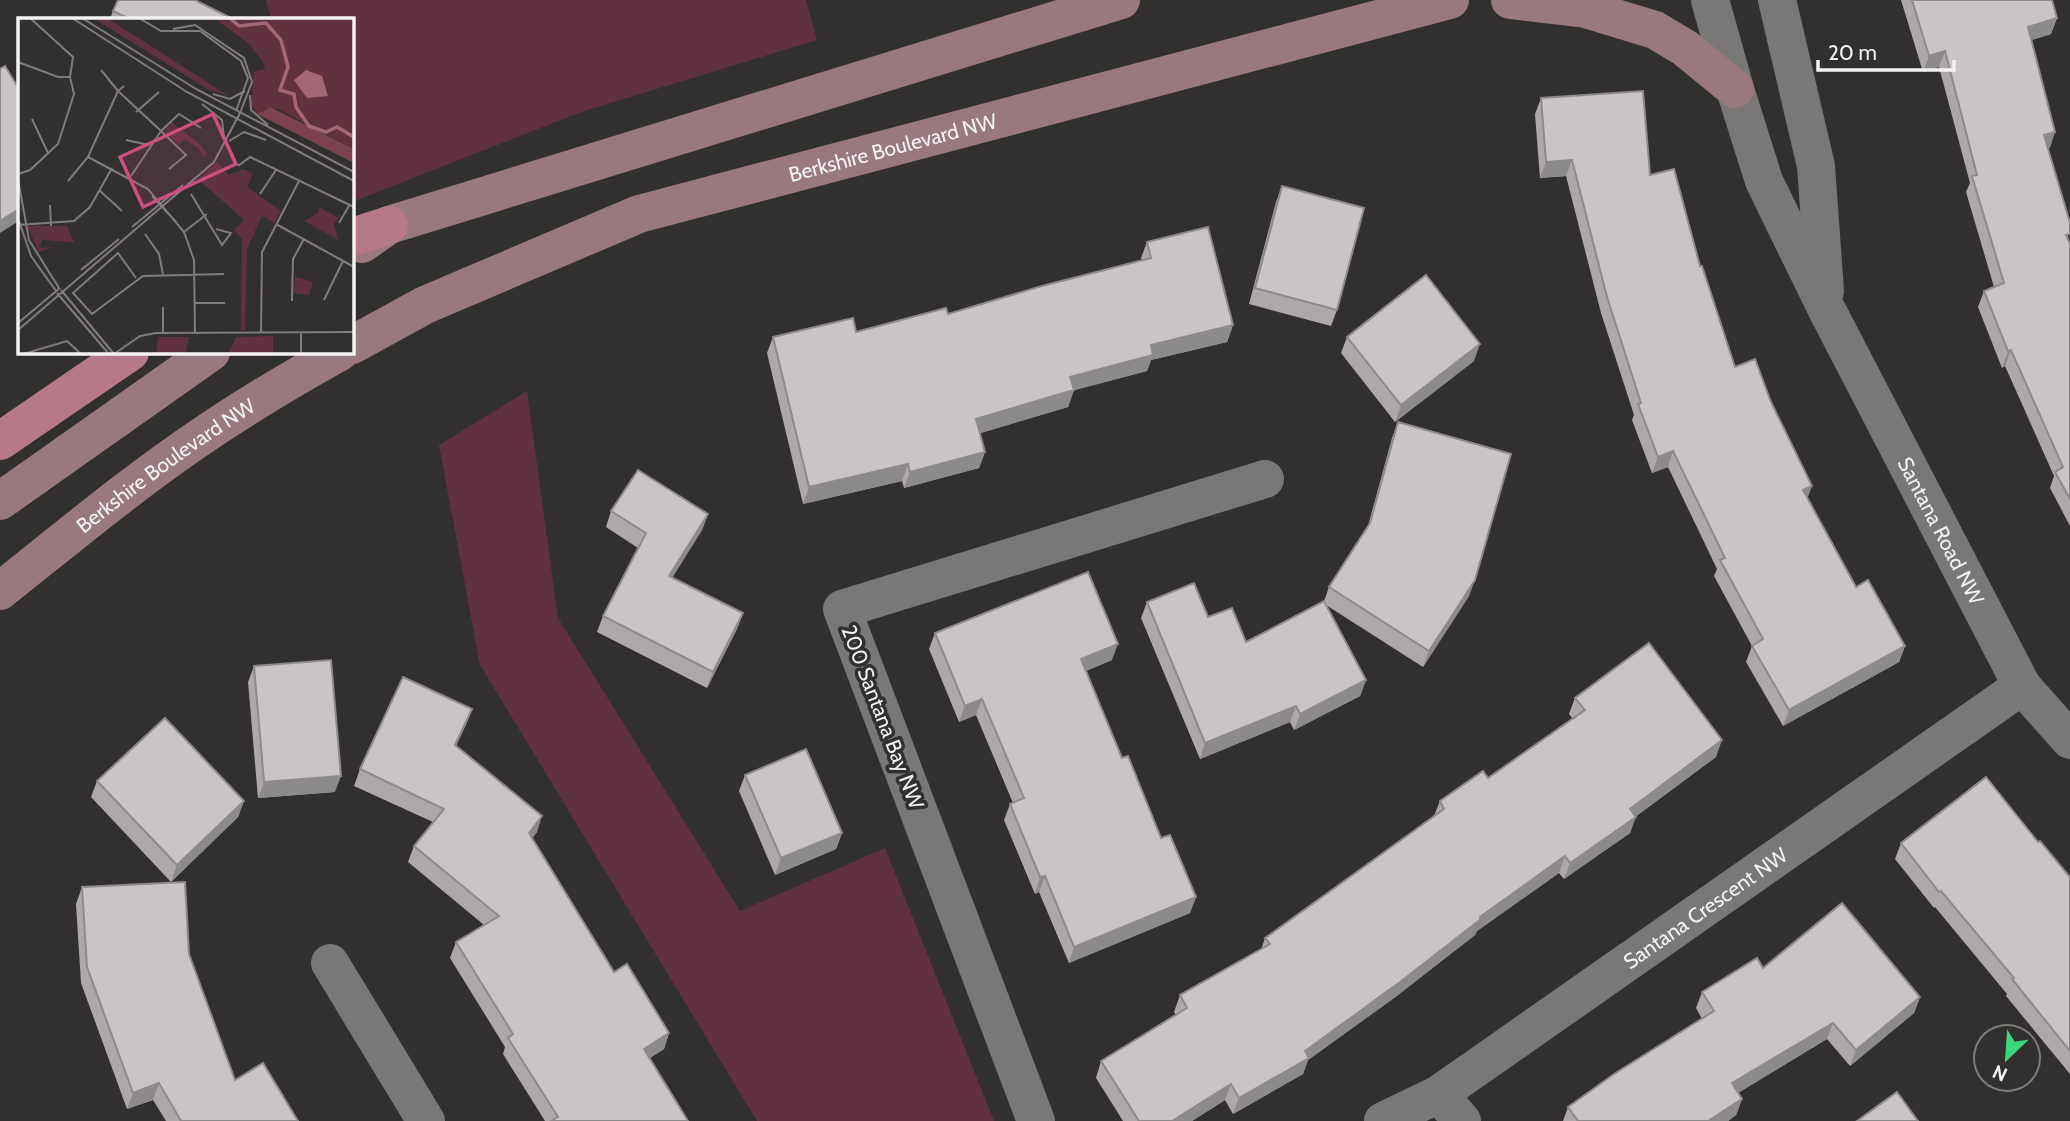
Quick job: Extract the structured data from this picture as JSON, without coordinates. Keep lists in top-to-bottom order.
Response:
{
  "streets": {
    "main road": ["Berkshire Boulevard NW"],
    "street": ["Santana Road NW", "200 Santana Bay NW", "Santana Crescent NW"]
  },
  "crossings": [
    ["Santana Road NW", "Santana Crescent NW"]
  ],
  "scale_bar": "20 m",
  "north": "bottom left"
}
